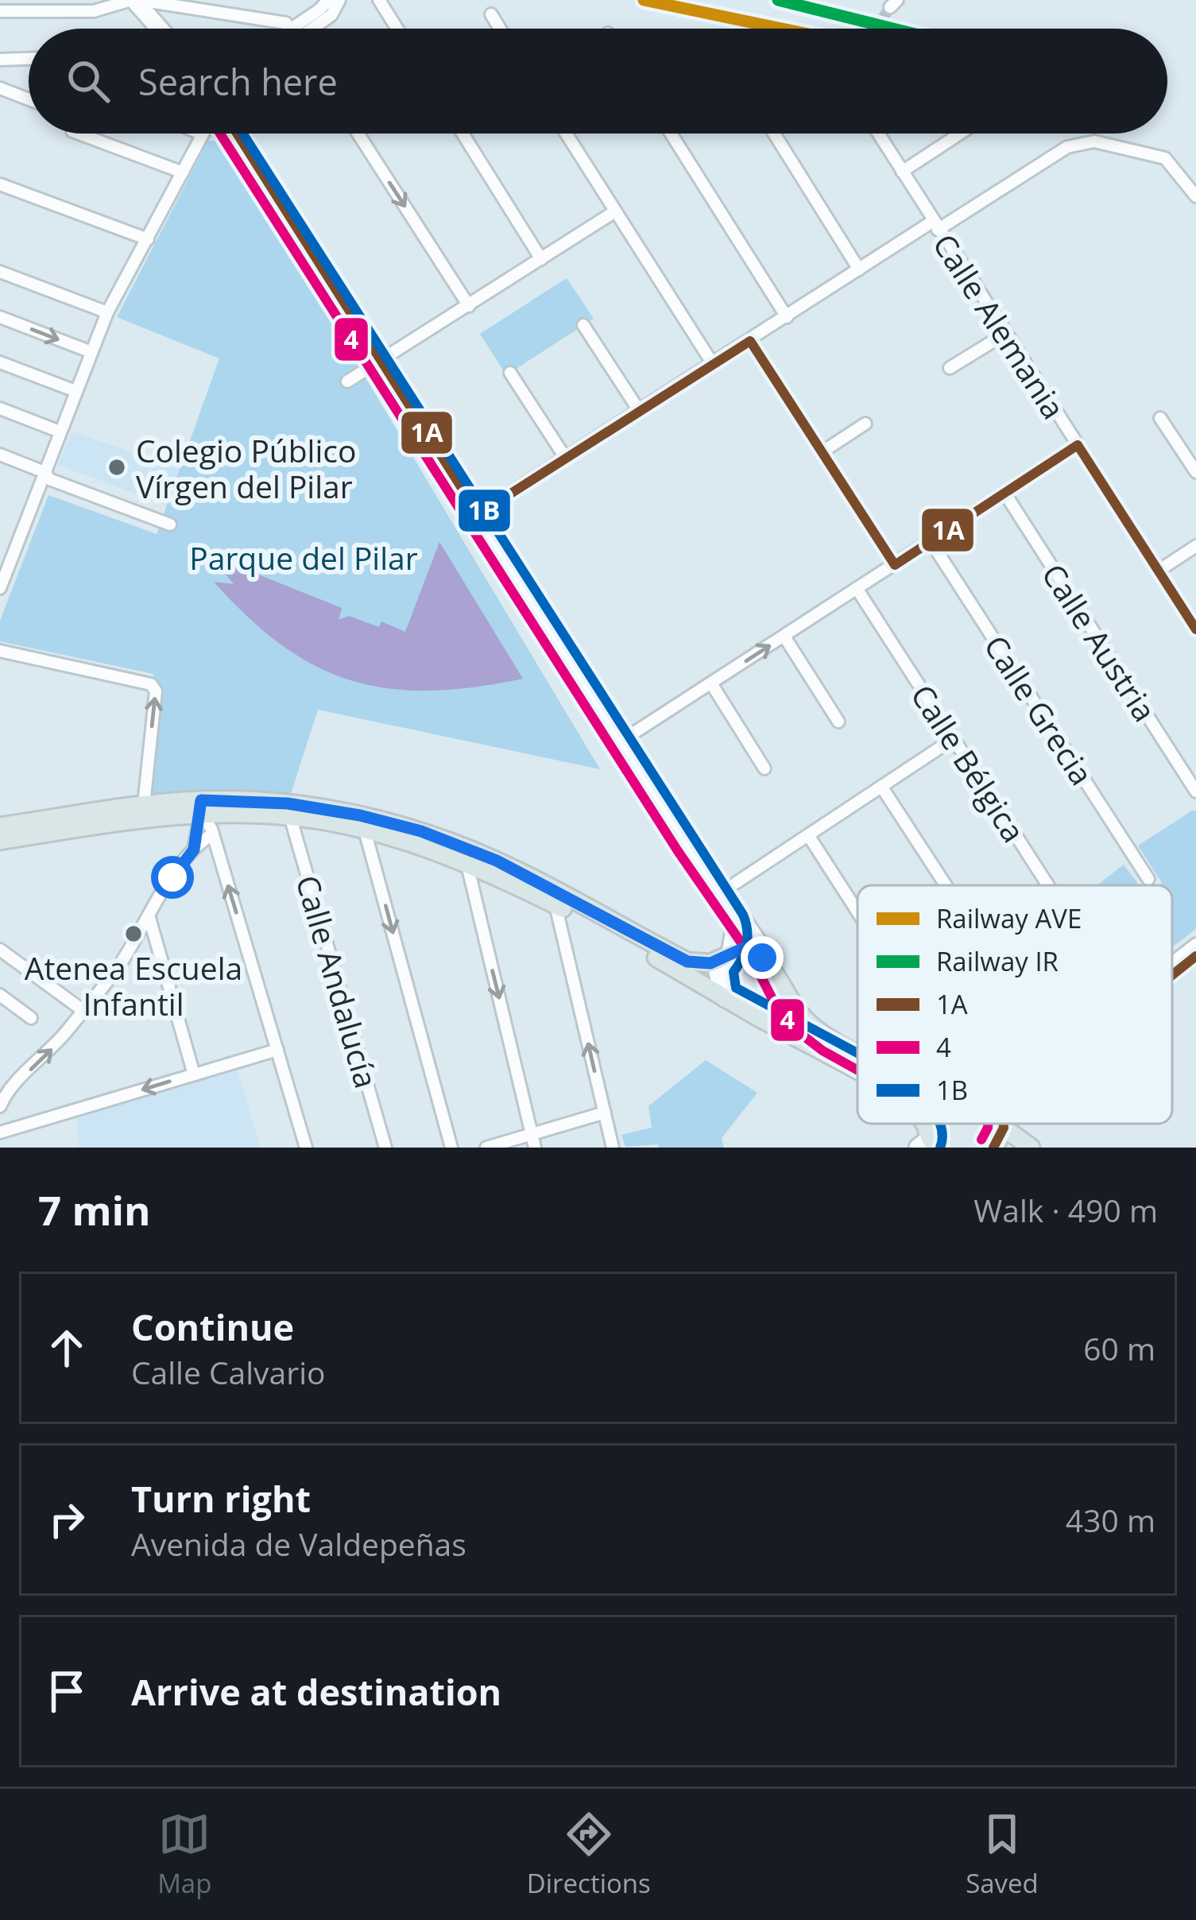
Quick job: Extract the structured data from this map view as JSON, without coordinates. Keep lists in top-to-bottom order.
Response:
{
  "streets": {
    "street": [
      "Calle Alemania",
      "Calle Austria",
      "Calle Grecia",
      "Calle Bélgica",
      "Calle Andalucía"
    ]
  },
  "parks": ["Parque del Pilar"],
  "places": ["Colegio Público Vírgen del Pilar", "Atenea Escuela Infantil"],
  "lines": [
    "rail line AVE",
    "rail line IR",
    "transit line 1A",
    "transit line 4",
    "transit line 1B"
  ],
  "legend": [
    "Railway AVE",
    "Railway IR",
    "1A",
    "4",
    "1B"
  ],
  "page": {
    "search": "Search here",
    "heading": ["7 min", "Walk · 490 m"],
    "list": [
      ["Continue", "Calle Calvario", "60 m"],
      ["Turn right", "Avenida de Valdepeñas", "430 m"],
      "Arrive at destination"
    ],
    "nav": ["Map", "Directions", "Saved"]
  }
}
